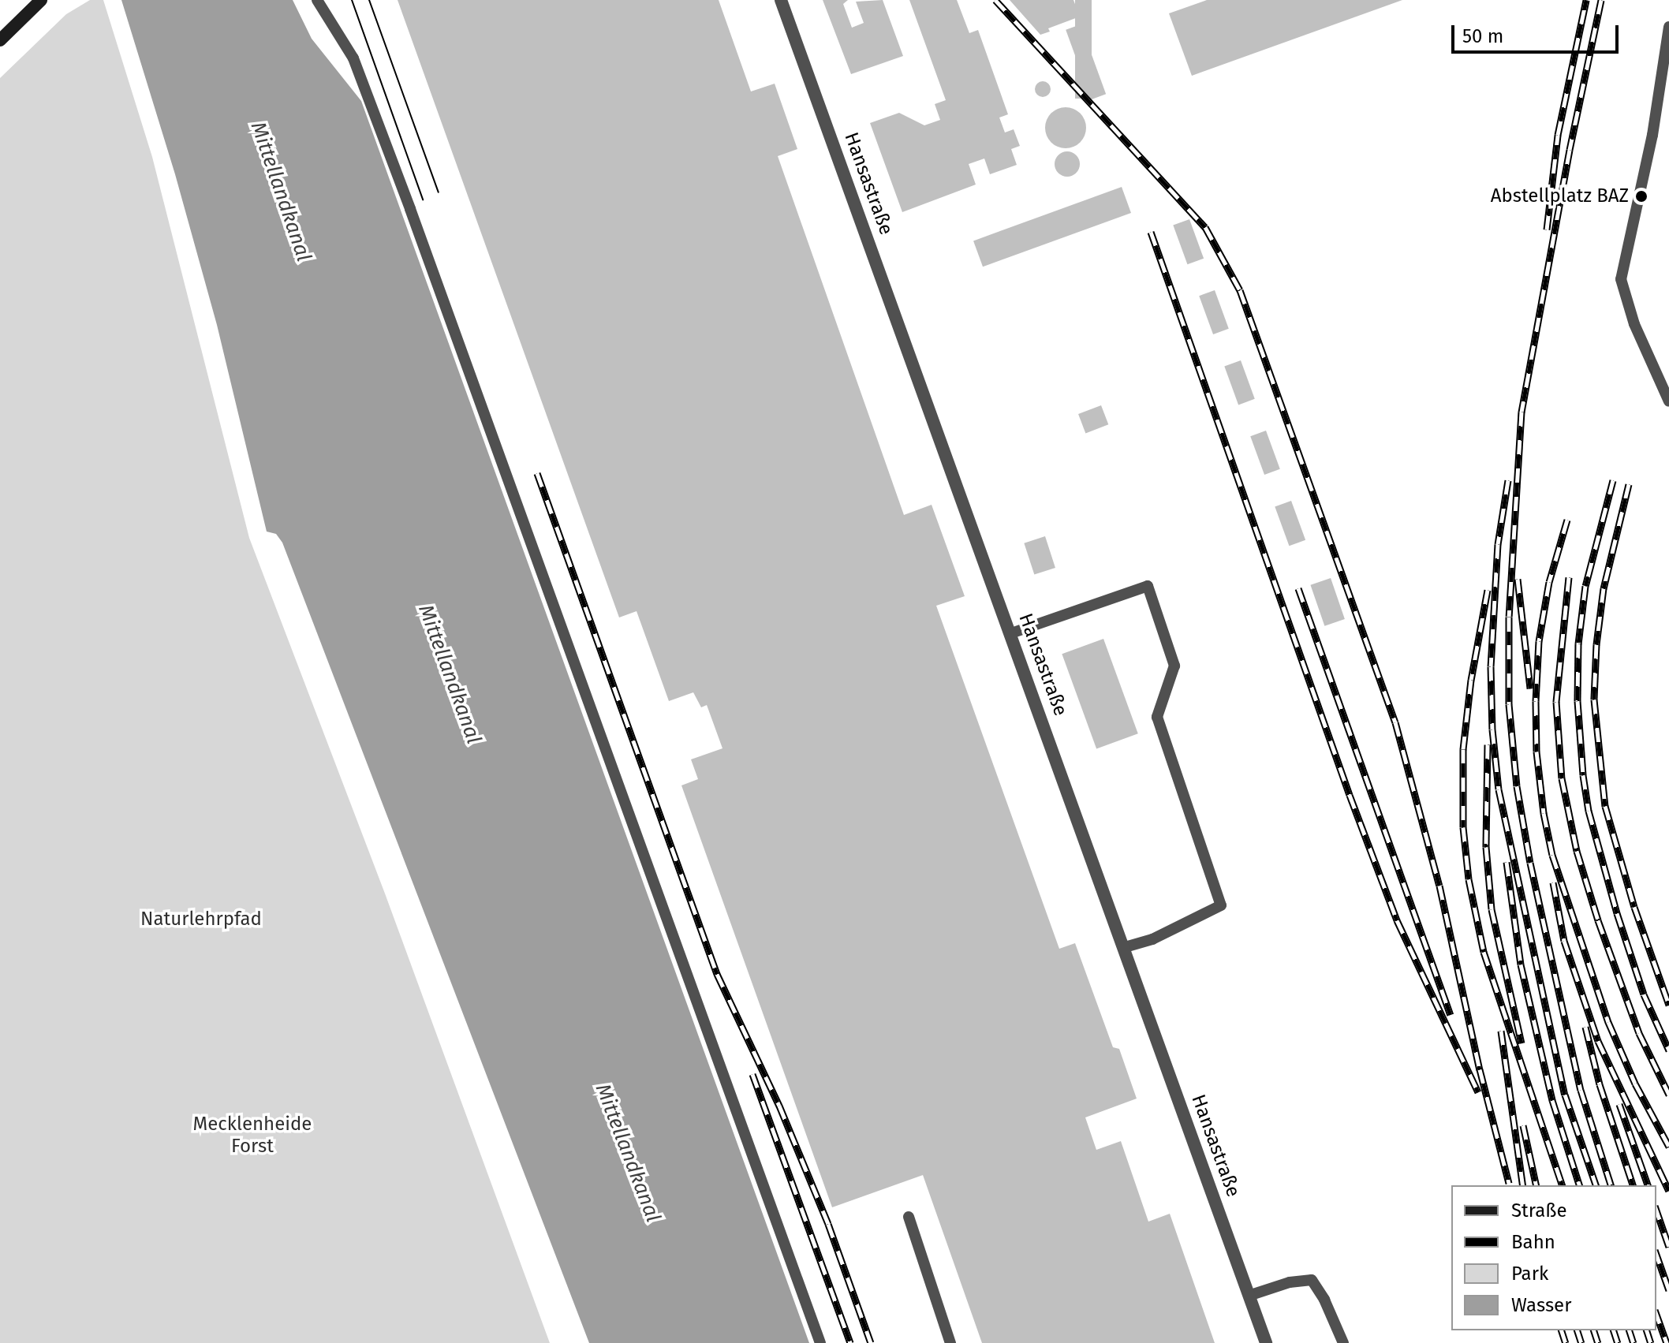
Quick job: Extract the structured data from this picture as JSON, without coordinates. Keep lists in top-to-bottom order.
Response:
{
  "streets": {
    "street": ["Hansastraße"]
  },
  "water": ["Mittellandkanal"],
  "parks": ["Naturlehrpfad", "Mecklenheide Forst"],
  "places": ["Abstellplatz BAZ"],
  "legend": [
    "Straße",
    "Bahn",
    "Park",
    "Wasser"
  ],
  "scale_bar": "50 m"
}
